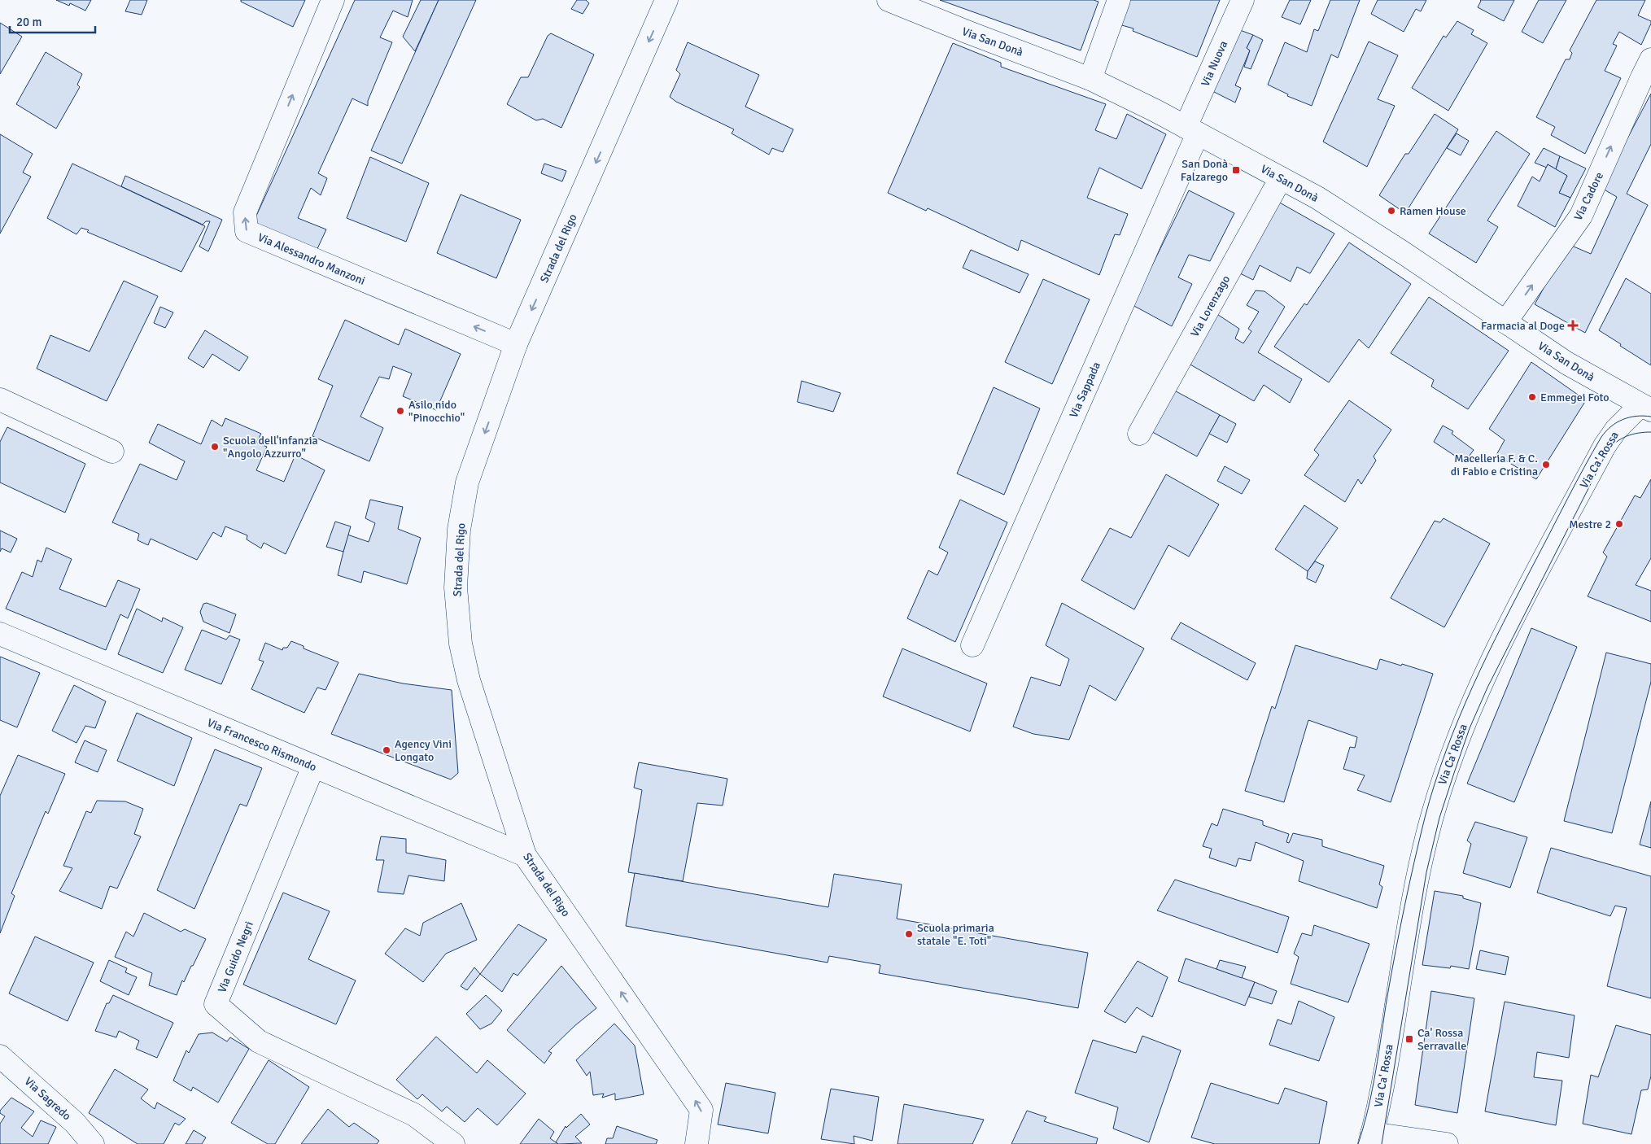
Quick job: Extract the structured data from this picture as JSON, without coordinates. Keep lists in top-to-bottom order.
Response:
{
  "streets": {
    "street": [
      "Via San Donà",
      "Via Nuova",
      "Via Cadore",
      "Strada del Rigo",
      "Via Alessandro Manzoni",
      "Via Lorenzago",
      "Via Sappada",
      "Via Ca' Rossa",
      "Via Francesco Rismondo",
      "Via Guido Negri",
      "Via Sagredo"
    ]
  },
  "crossings": [
    ["Via San Donà", "Via Nuova"],
    ["Via San Donà", "Via Cadore"],
    ["Via San Donà", "Via Lorenzago"],
    ["Via San Donà", "Via Sappada"],
    ["Via San Donà", "Via Ca' Rossa"],
    ["Via Nuova", "Via Sappada"],
    ["Strada del Rigo", "Via Alessandro Manzoni"],
    ["Strada del Rigo", "Via Francesco Rismondo"],
    ["Via Francesco Rismondo", "Via Guido Negri"]
  ],
  "one_way": ["Via Cadore"],
  "places": {
    "transit": ["San Donà Falzarego", "Ca' Rossa Serravalle"],
    "other": [
      "Ramen House",
      "Emmegei Foto",
      "Asilo nido \"Pinocchio\"",
      "Scuola dell'infanzia \"Angolo Azzurro\"",
      "Macelleria F. & C. di Fabio e Cristina",
      "Mestre 2",
      "Agency Vini Longato",
      "Scuola primaria statale \"E. Toti\""
    ],
    "health": ["Farmacia al Doge"]
  },
  "scale_bar": "20 m"
}
